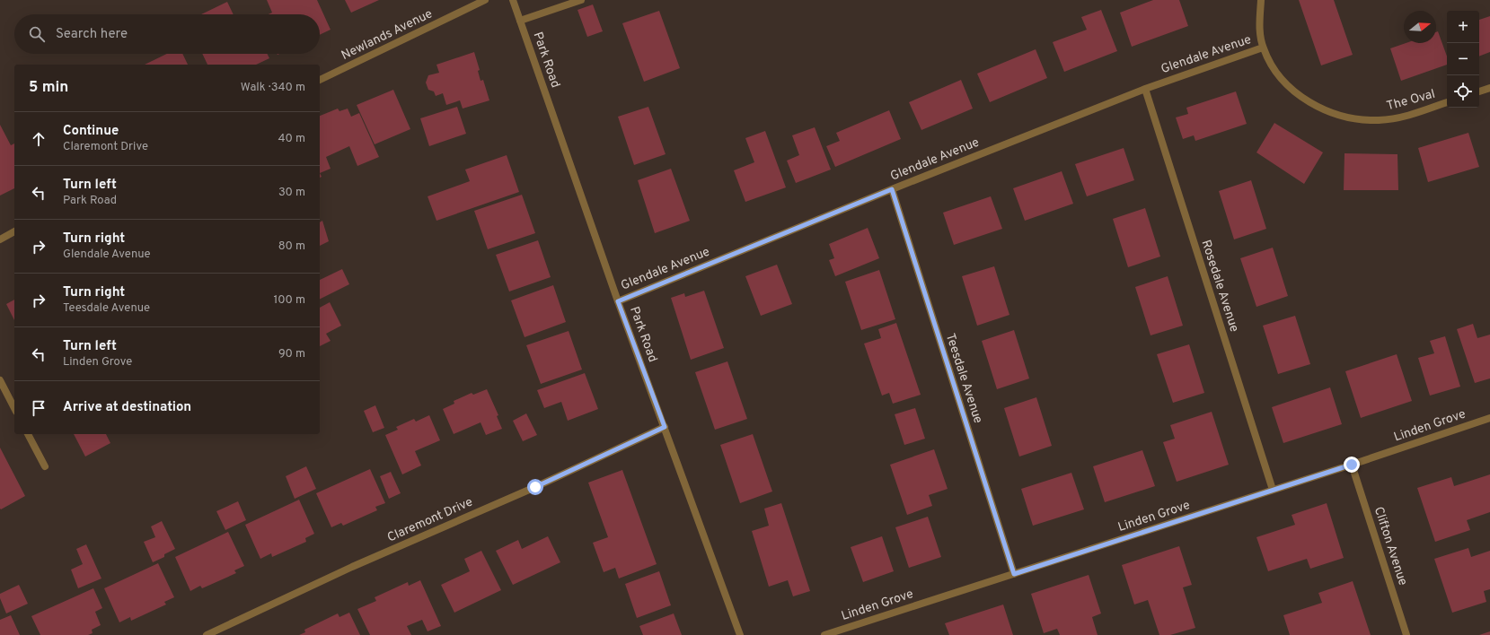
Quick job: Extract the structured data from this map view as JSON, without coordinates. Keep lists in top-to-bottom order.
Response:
{
  "streets": {
    "street": [
      "Newlands Avenue",
      "Glendale Avenue",
      "Park Road",
      "The Oval",
      "Rosedale Avenue",
      "Teesdale Avenue",
      "Linden Grove",
      "Claremont Drive",
      "Clifton Avenue"
    ]
  },
  "crossings": [
    ["Glendale Avenue", "Park Road"],
    ["Glendale Avenue", "The Oval"],
    ["Glendale Avenue", "Rosedale Avenue"],
    ["Glendale Avenue", "Teesdale Avenue"],
    ["Park Road", "Claremont Drive"],
    ["Rosedale Avenue", "Linden Grove"],
    ["Teesdale Avenue", "Linden Grove"],
    ["Linden Grove", "Clifton Avenue"]
  ],
  "north": "right",
  "page": {
    "map_buttons": ["+", "−"],
    "search": "Search here",
    "heading": ["5 min", "Walk · 340 m"],
    "list": [
      ["Continue", "Claremont Drive", "40 m"],
      ["Turn left", "Park Road", "30 m"],
      ["Turn right", "Glendale Avenue", "80 m"],
      ["Turn right", "Teesdale Avenue", "100 m"],
      ["Turn left", "Linden Grove", "90 m"],
      "Arrive at destination"
    ]
  }
}
